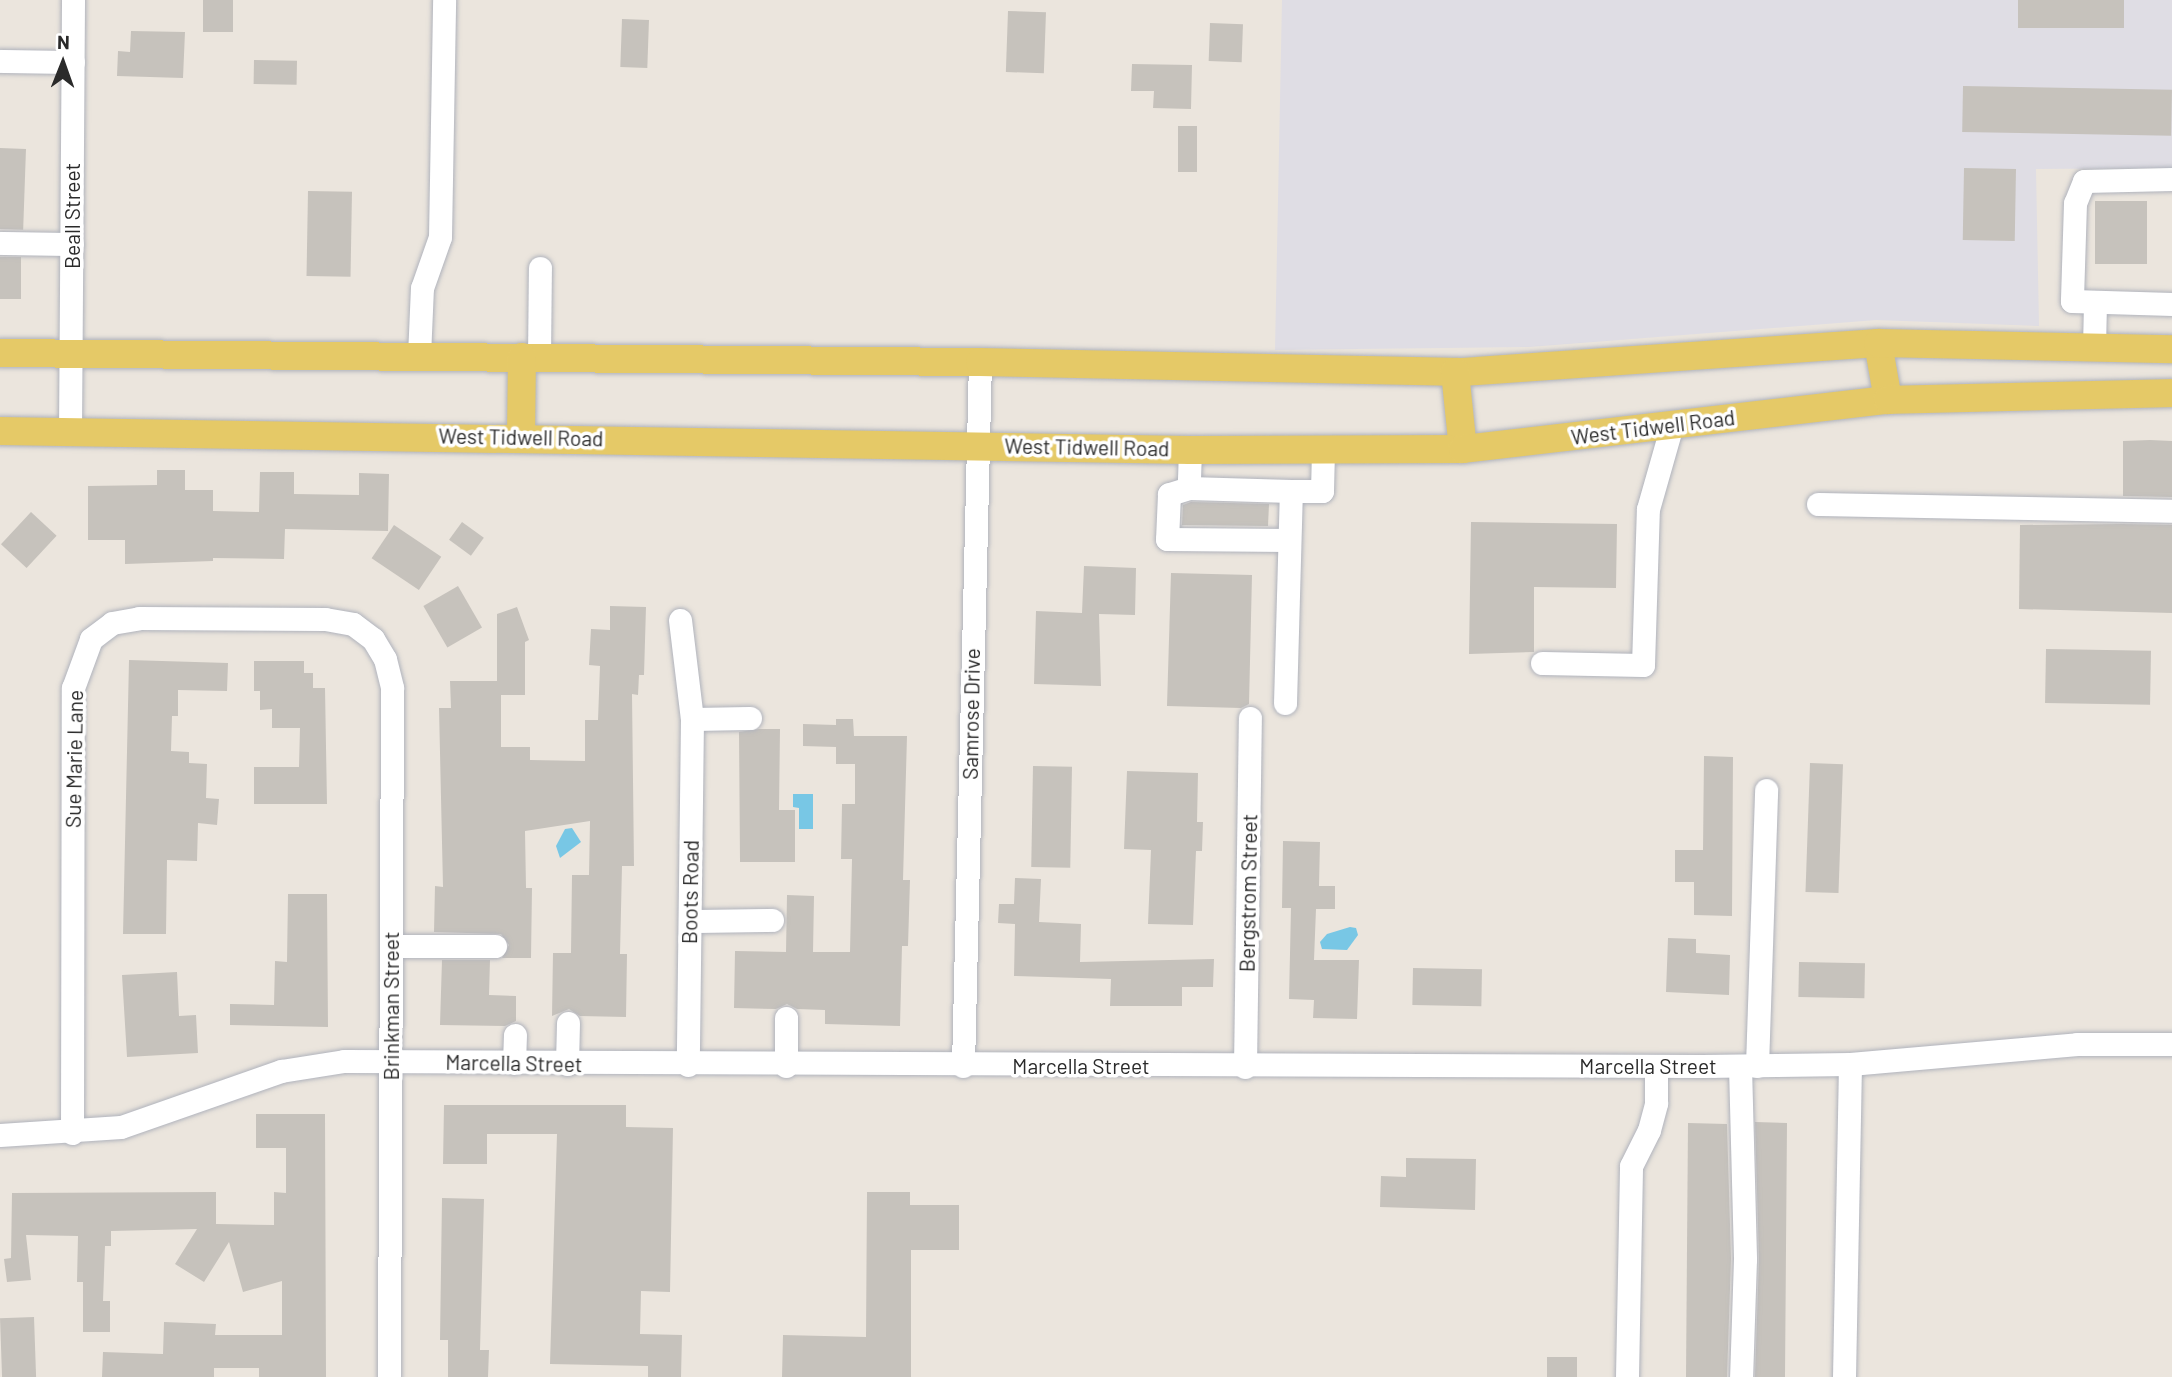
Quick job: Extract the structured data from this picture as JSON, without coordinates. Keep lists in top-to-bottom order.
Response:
{
  "streets": {
    "main road": ["West Tidwell Road"],
    "street": [
      "Beall Street",
      "Samrose Drive",
      "Sue Marie Lane",
      "Boots Road",
      "Bergstrom Street",
      "Brinkman Street",
      "Marcella Street"
    ]
  },
  "crossings": [
    ["Beall Street", "West Tidwell Road"],
    ["West Tidwell Road", "Samrose Drive"],
    ["Samrose Drive", "Marcella Street"],
    ["Sue Marie Lane", "Brinkman Street"],
    ["Sue Marie Lane", "Marcella Street"],
    ["Boots Road", "Marcella Street"],
    ["Bergstrom Street", "Marcella Street"],
    ["Brinkman Street", "Marcella Street"]
  ],
  "north": "top"
}
